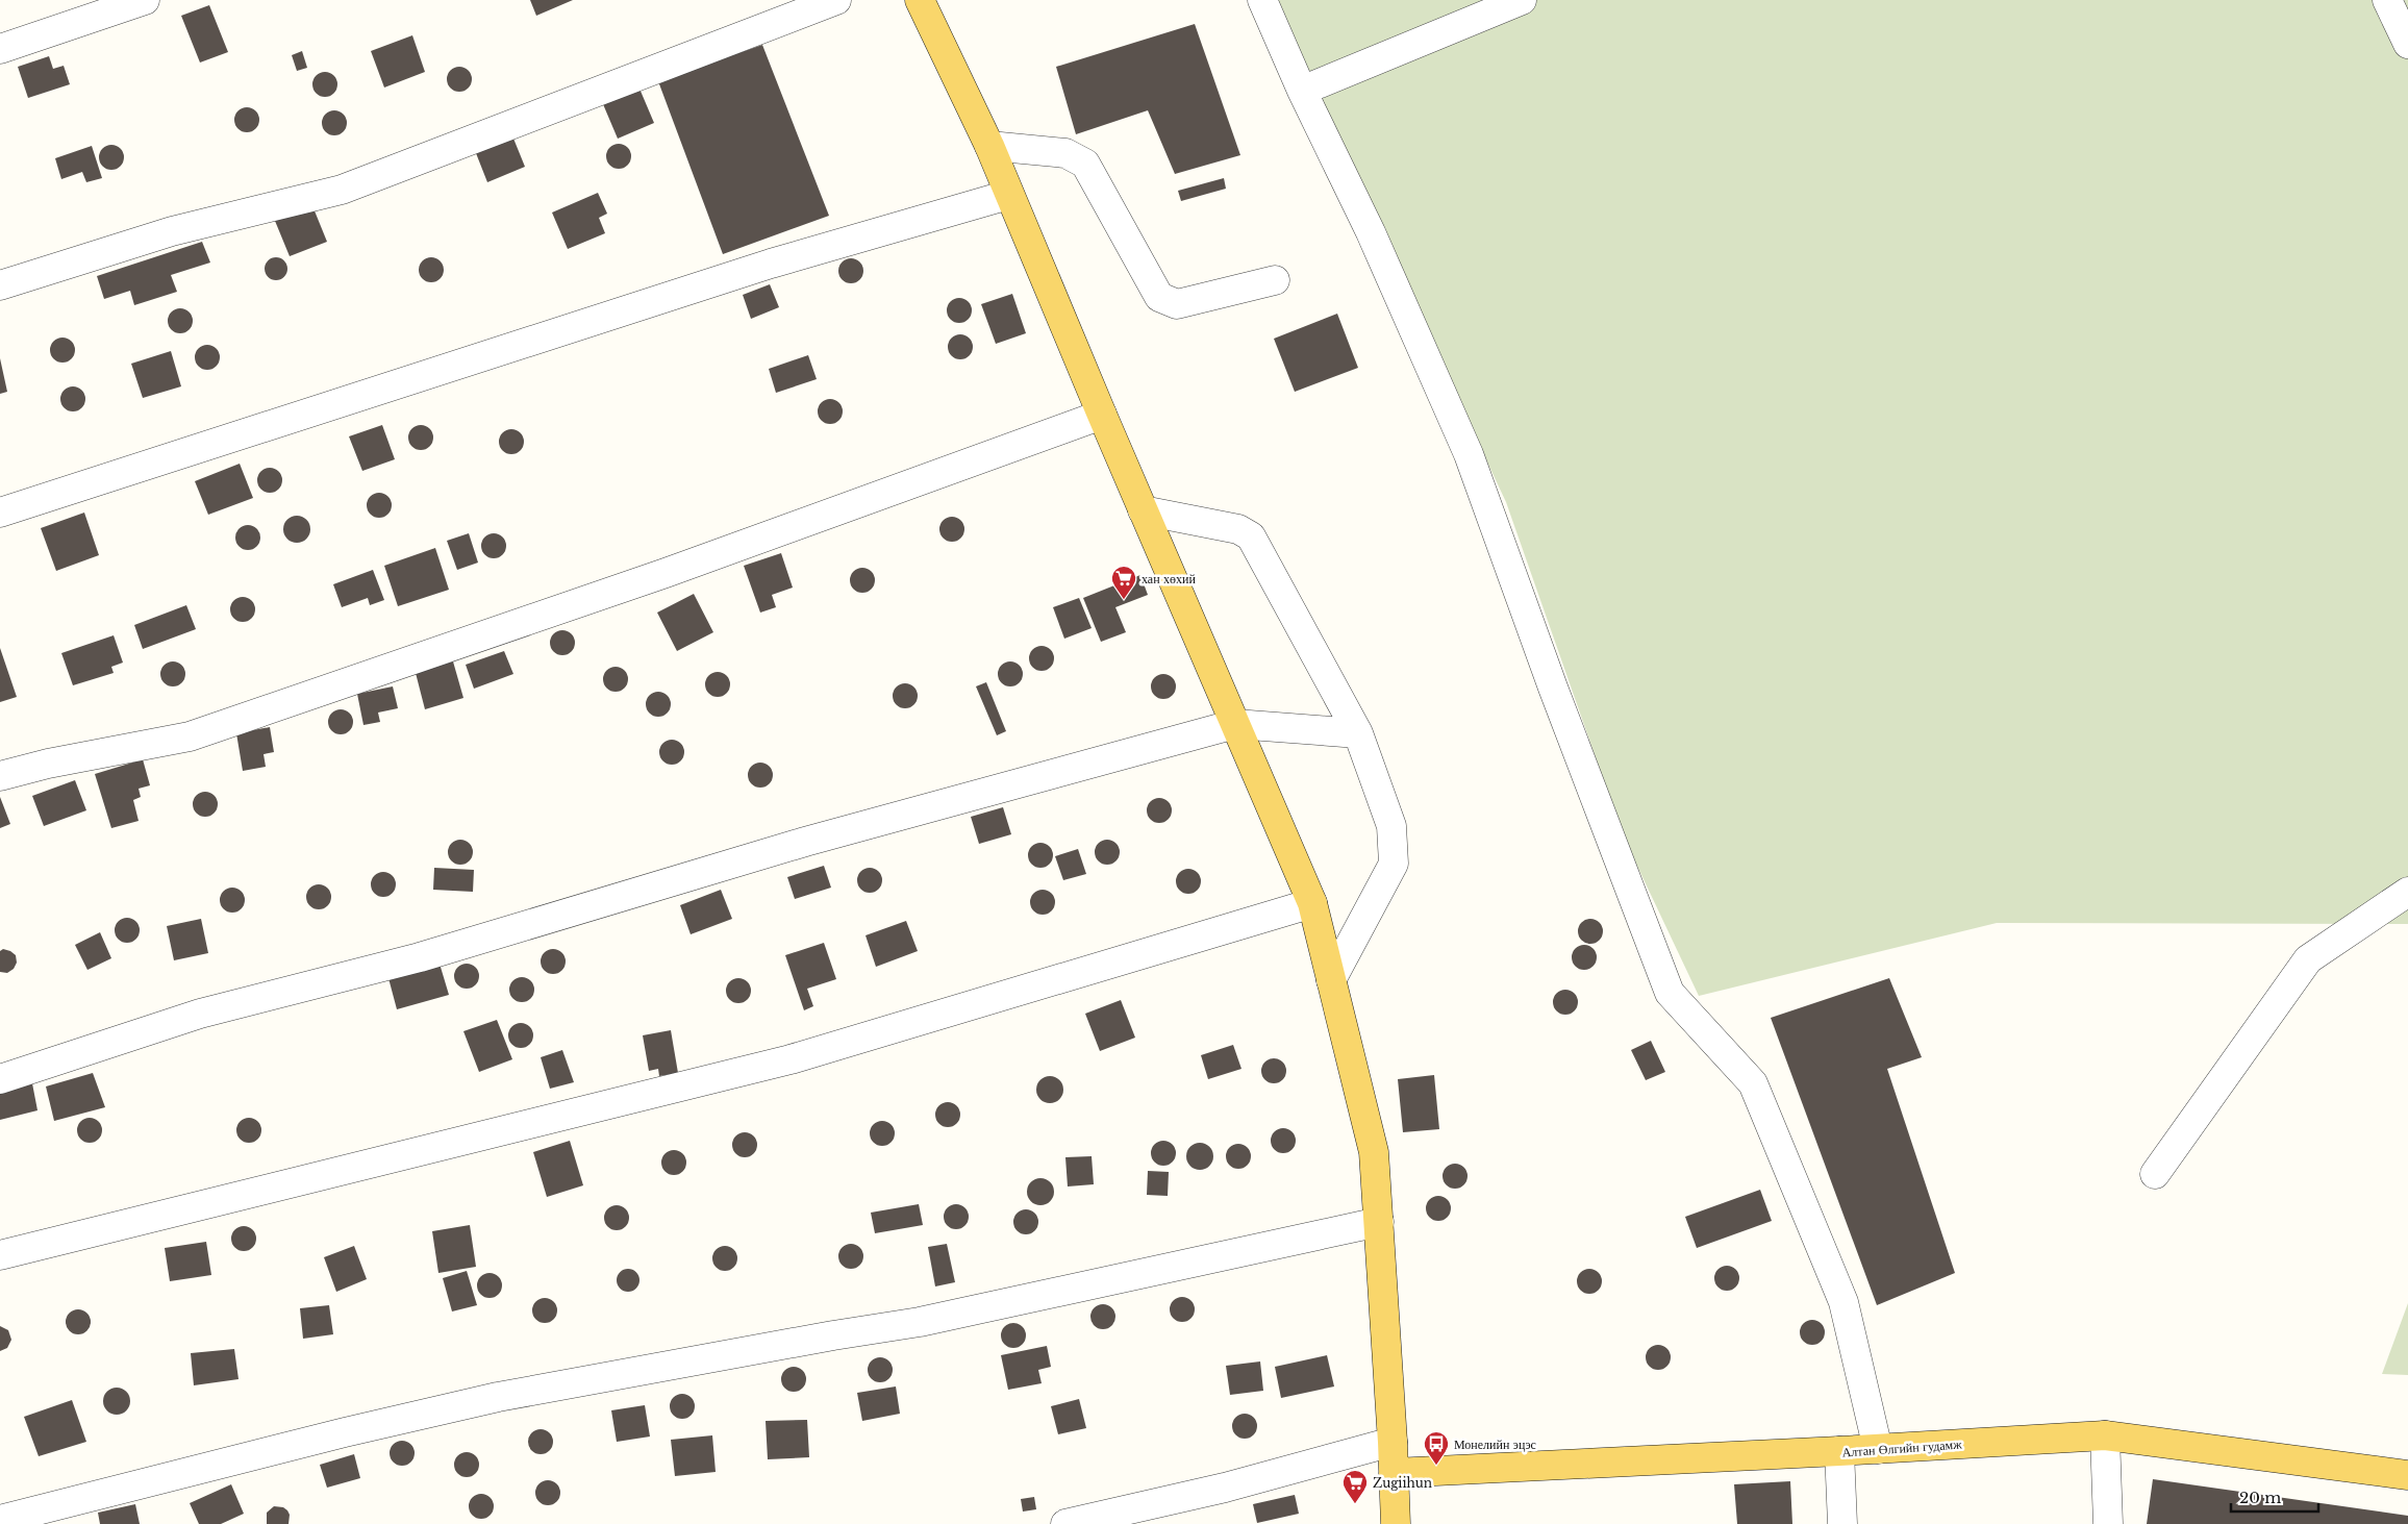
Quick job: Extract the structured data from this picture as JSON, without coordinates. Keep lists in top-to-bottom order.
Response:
{
  "streets": {
    "main road": ["Алтан Өлгийн гудамж"]
  },
  "places": {
    "supermarket": ["хан хөхий", "Zugiihun"],
    "bus stop": ["Монелийн эцэс"]
  },
  "scale_bar": "20 m"
}
